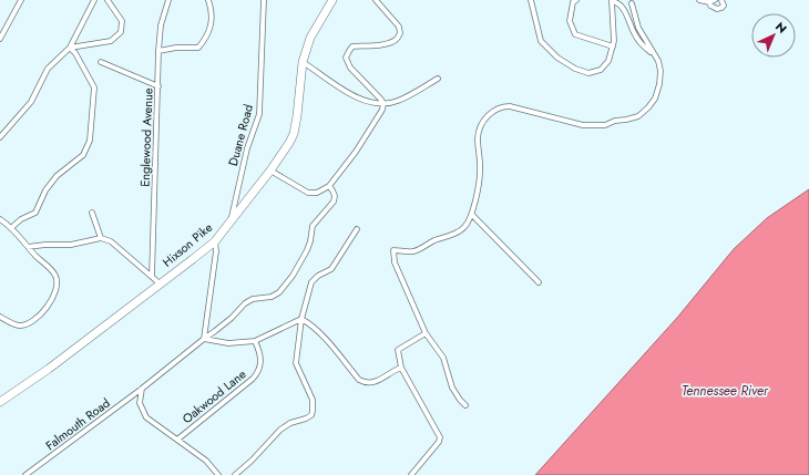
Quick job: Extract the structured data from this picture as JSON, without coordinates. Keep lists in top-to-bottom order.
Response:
{
  "streets": {
    "main road": ["Hixson Pike"],
    "street": [
      "Duane Road",
      "Englewood Avenue",
      "Oakwood Lane",
      "Falmouth Road"
    ]
  },
  "crossings": [
    ["Duane Road", "Hixson Pike"]
  ],
  "water": ["Tennessee River"],
  "north": "top right"
}
